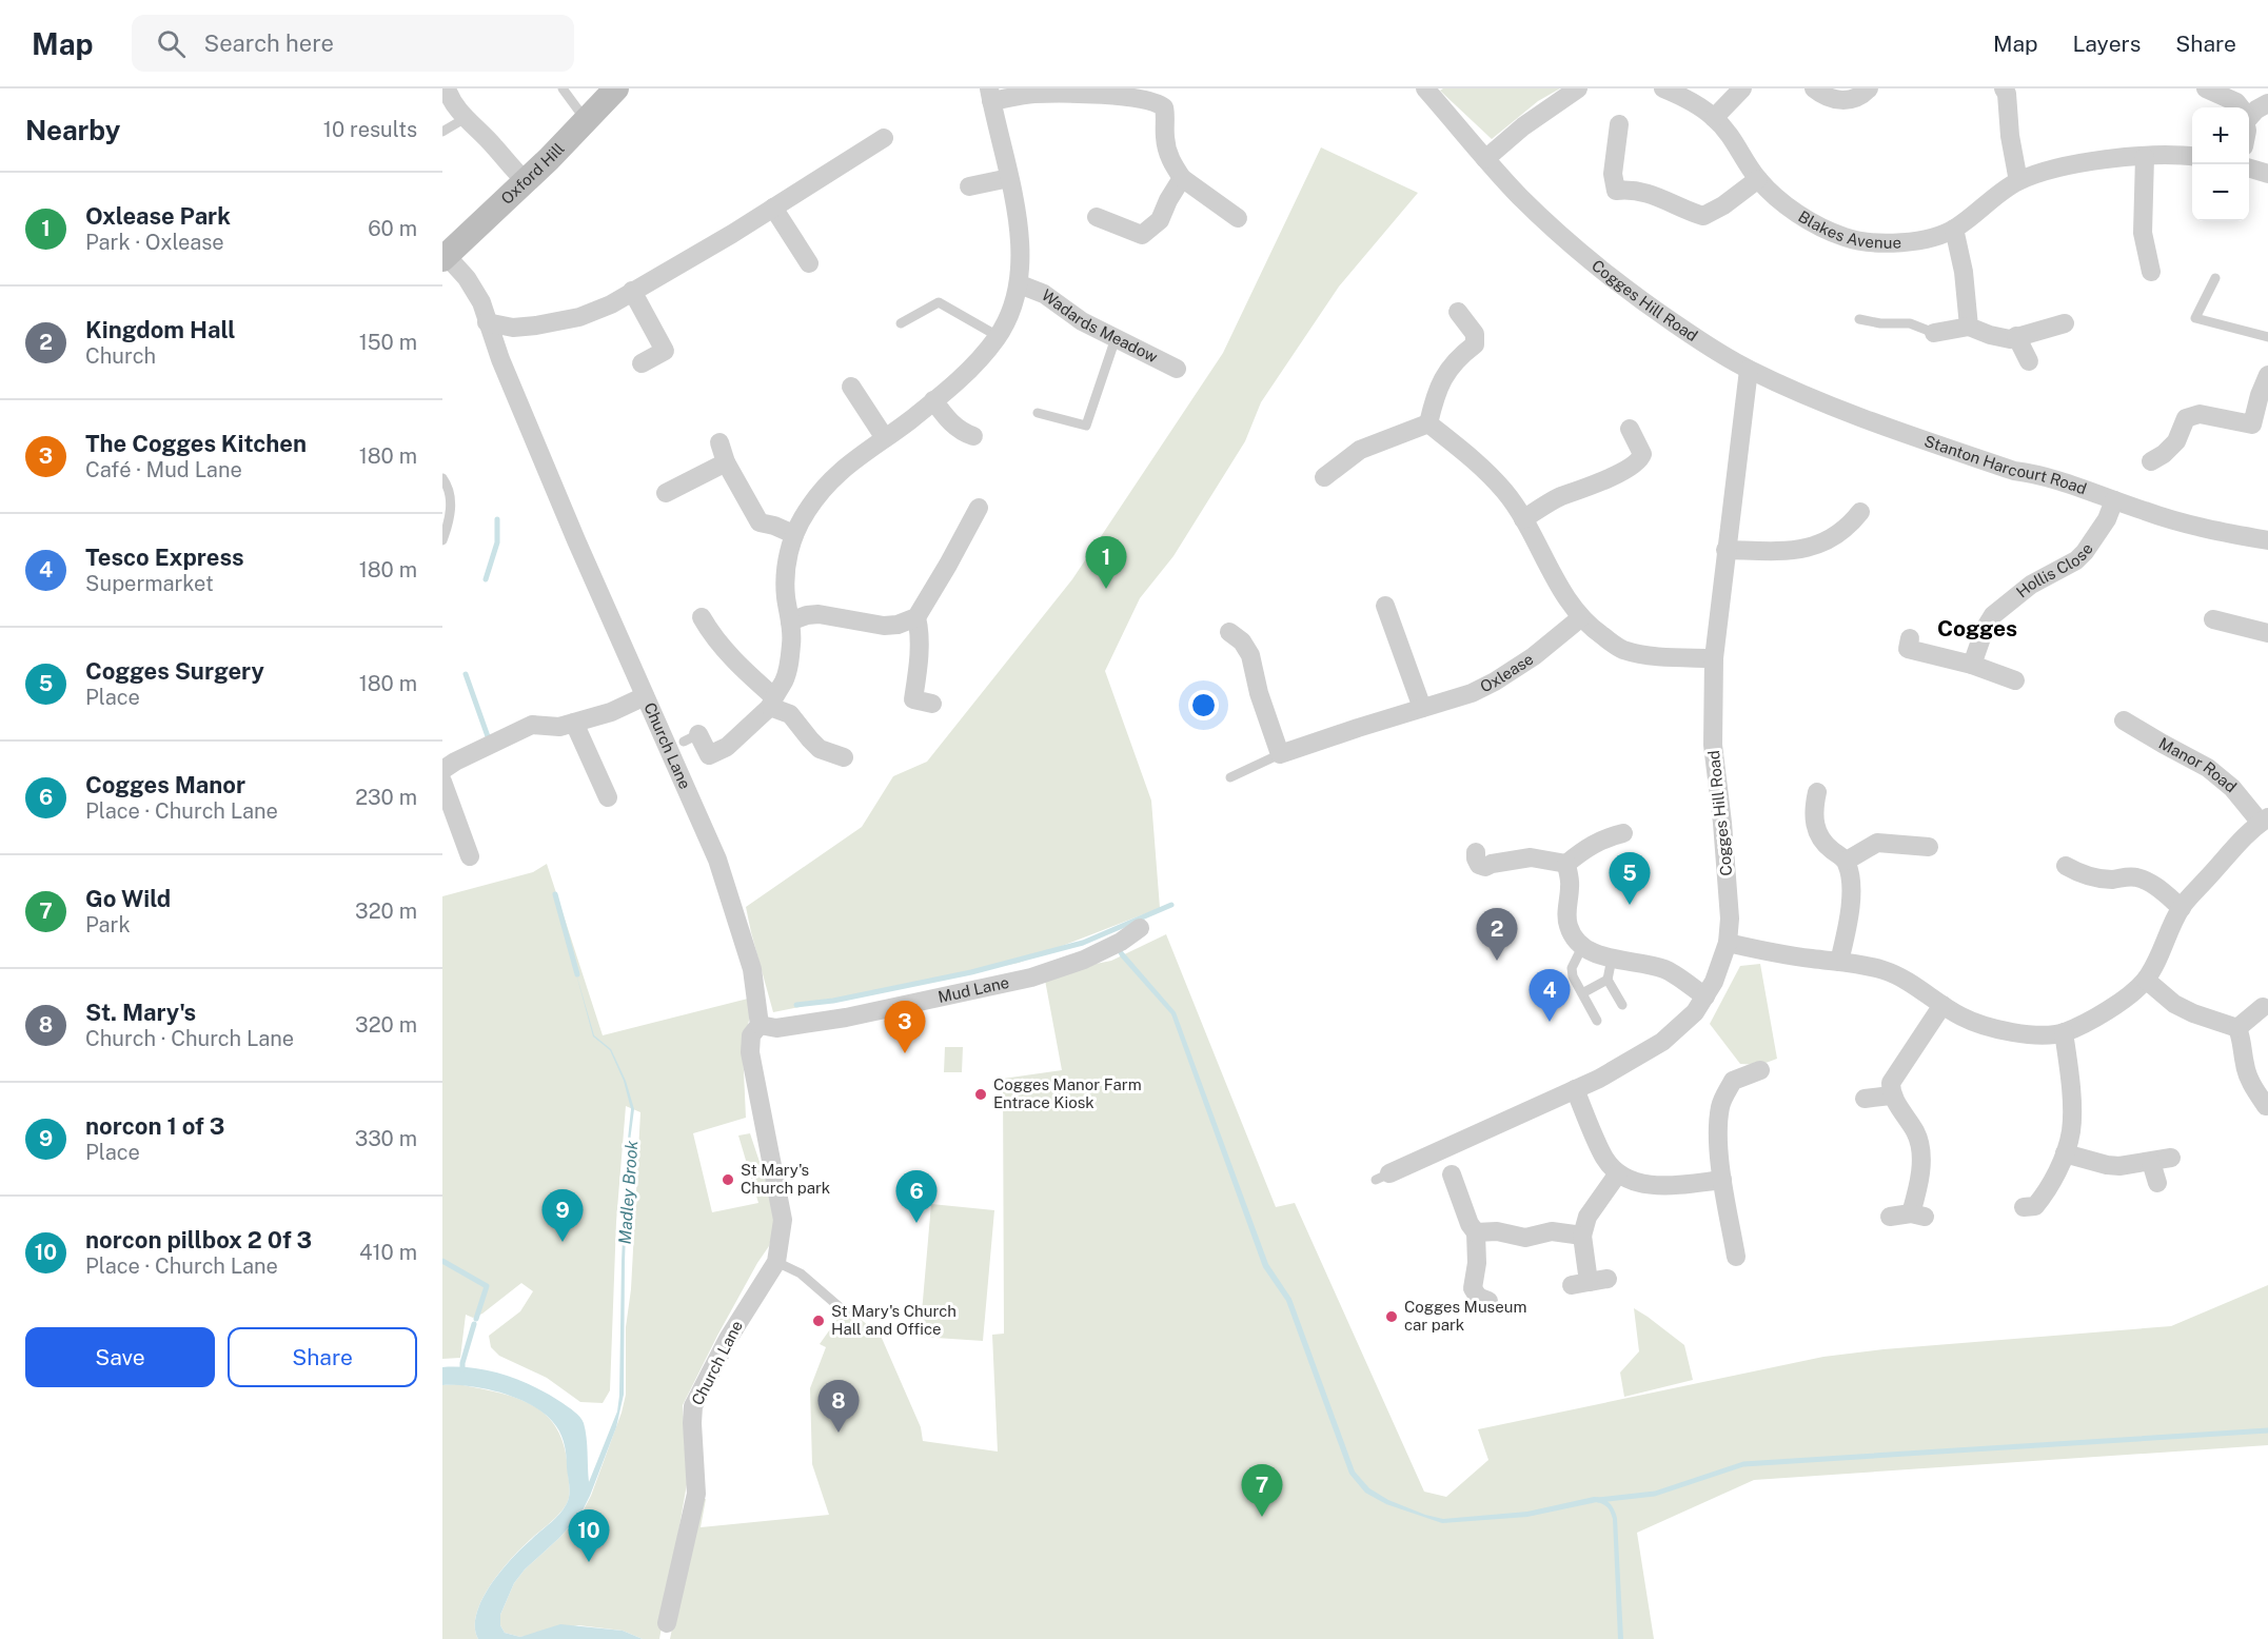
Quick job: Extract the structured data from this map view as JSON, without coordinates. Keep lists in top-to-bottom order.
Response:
{
  "streets": {
    "main road": ["Oxford Hill"],
    "street": [
      "Blakes Avenue",
      "Cogges Hill Road",
      "Wadards Meadow",
      "Stanton Harcourt Road",
      "Hollis Close",
      "Oxlease",
      "Church Lane",
      "Manor Road",
      "Mud Lane"
    ]
  },
  "crossings": [
    ["Oxford Hill", "Church Lane"],
    ["Cogges Hill Road", "Stanton Harcourt Road"],
    ["Cogges Hill Road", "Manor Road"],
    ["Stanton Harcourt Road", "Hollis Close"],
    ["Church Lane", "Mud Lane"]
  ],
  "districts": ["Cogges"],
  "water": ["Madley Brook"],
  "places": [
    "Cogges Manor Farm Entrace Kiosk",
    "St Mary's Church park",
    "Cogges Museum car park",
    "St Mary's Church Hall and Office"
  ],
  "page": {
    "header": "Map",
    "search": "Search here",
    "nav": ["Map", "Layers", "Share"],
    "heading": ["Nearby", "10 results"],
    "map_buttons": ["+", "−"],
    "list": [
      {
        "mark": "1",
        "name": "Oxlease Park",
        "note": "Park · Oxlease",
        "value": "60 m"
      },
      {
        "mark": "2",
        "name": "Kingdom Hall",
        "note": "Church",
        "value": "150 m"
      },
      {
        "mark": "3",
        "name": "The Cogges Kitchen",
        "note": "Café · Mud Lane",
        "value": "180 m"
      },
      {
        "mark": "4",
        "name": "Tesco Express",
        "note": "Supermarket",
        "value": "180 m"
      },
      {
        "mark": "5",
        "name": "Cogges Surgery",
        "note": "Place",
        "value": "180 m"
      },
      {
        "mark": "6",
        "name": "Cogges Manor",
        "note": "Place · Church Lane",
        "value": "230 m"
      },
      {
        "mark": "7",
        "name": "Go Wild",
        "note": "Park",
        "value": "320 m"
      },
      {
        "mark": "8",
        "name": "St. Mary's",
        "note": "Church · Church Lane",
        "value": "320 m"
      },
      {
        "mark": "9",
        "name": "norcon 1 of 3",
        "note": "Place",
        "value": "330 m"
      },
      {
        "mark": "10",
        "name": "norcon pillbox 2 0f 3",
        "note": "Place · Church Lane",
        "value": "410 m"
      }
    ],
    "pins": [
      "1",
      "5",
      "2",
      "4",
      "3",
      "6",
      "9",
      "8",
      "7",
      "10"
    ],
    "buttons": ["Save", "Share"]
  }
}
